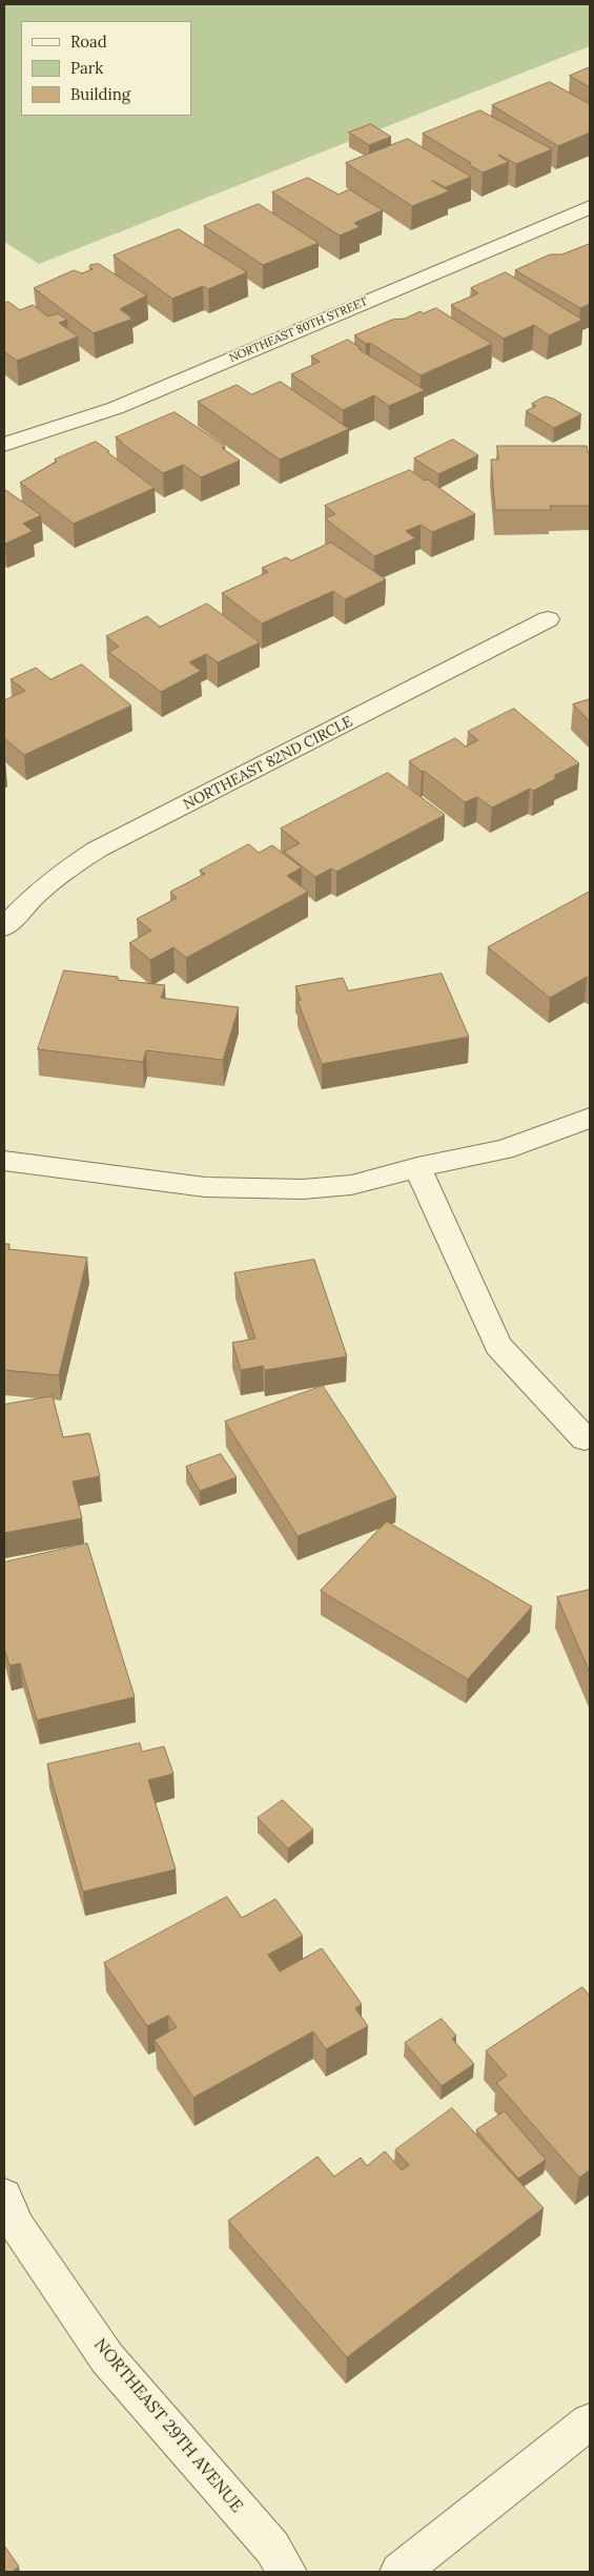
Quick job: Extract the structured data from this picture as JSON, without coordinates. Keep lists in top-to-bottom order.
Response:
{
  "streets": {
    "street": ["NORTHEAST 80TH STREET", "NORTHEAST 82ND CIRCLE", "NORTHEAST 29TH AVENUE"]
  },
  "legend": ["Road", "Park", "Building"]
}
